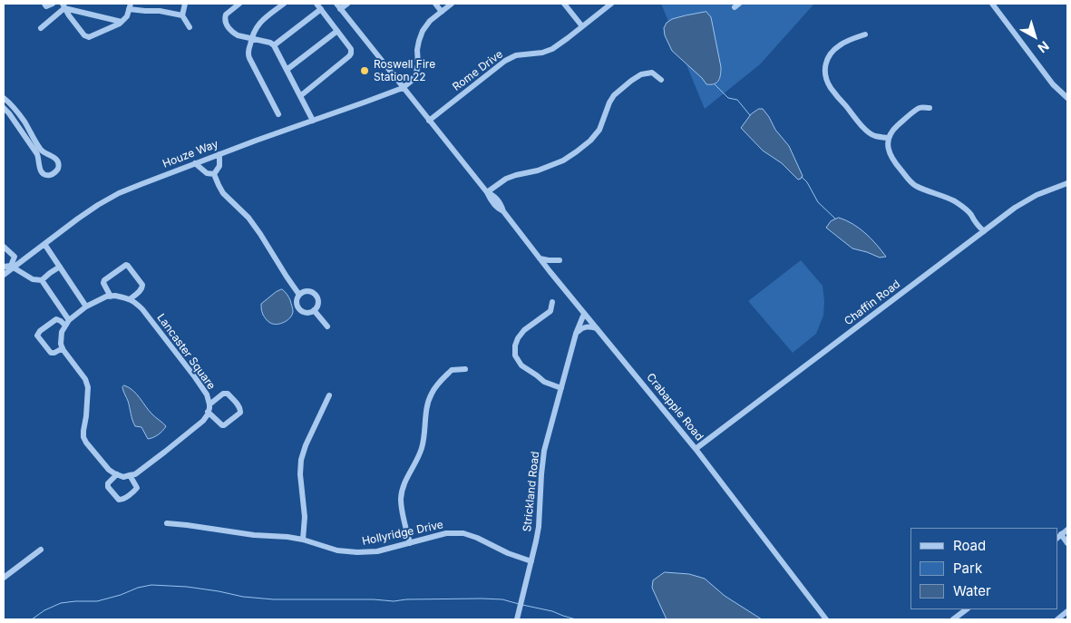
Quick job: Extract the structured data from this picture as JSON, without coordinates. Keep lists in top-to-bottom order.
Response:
{
  "streets": {
    "street": [
      "Rome Drive",
      "Houze Way",
      "Chaffin Road",
      "Lancaster Square",
      "Crabapple Road",
      "Strickland Road",
      "Hollyridge Drive"
    ]
  },
  "crossings": [
    ["Rome Drive", "Crabapple Road"],
    ["Houze Way", "Crabapple Road"],
    ["Chaffin Road", "Crabapple Road"],
    ["Crabapple Road", "Strickland Road"],
    ["Strickland Road", "Hollyridge Drive"]
  ],
  "places": ["Roswell Fire Station 22"],
  "legend": ["Road", "Park", "Water"],
  "north": "bottom right"
}
